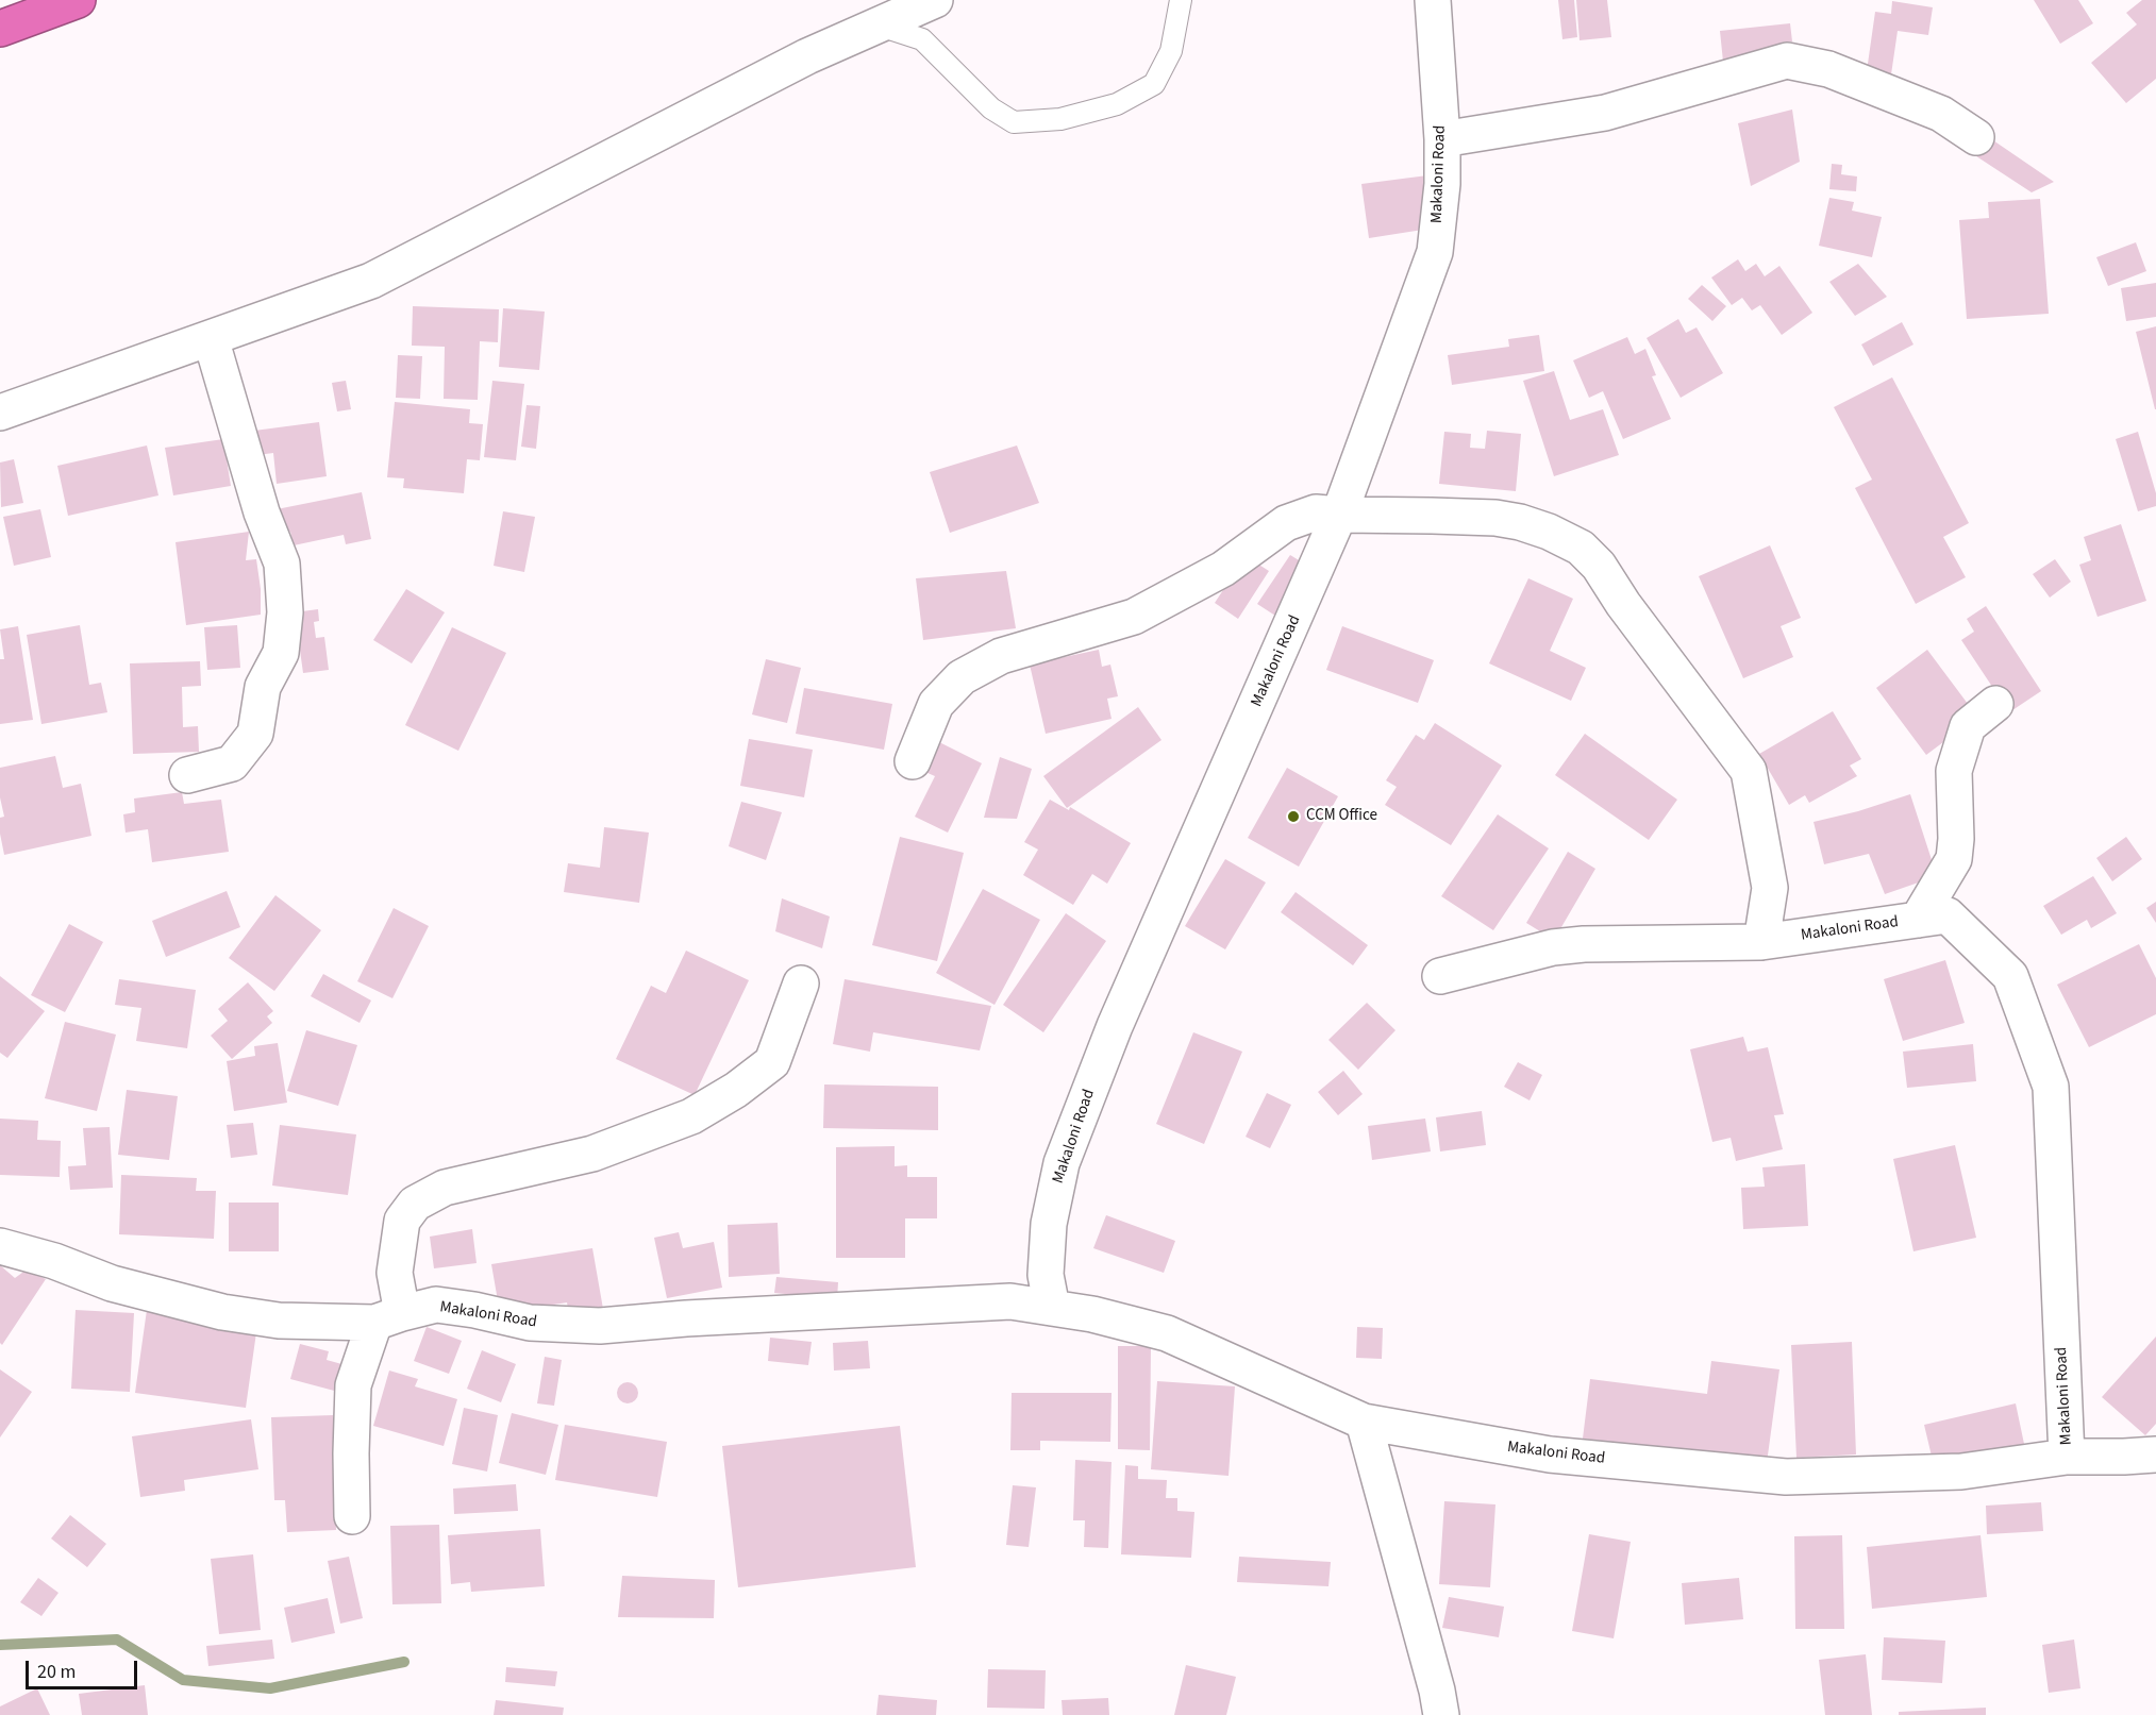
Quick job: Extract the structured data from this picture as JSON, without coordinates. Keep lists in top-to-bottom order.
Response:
{
  "streets": {
    "street": ["Makaloni Road"]
  },
  "places": ["CCM Office"],
  "scale_bar": "20 m"
}
